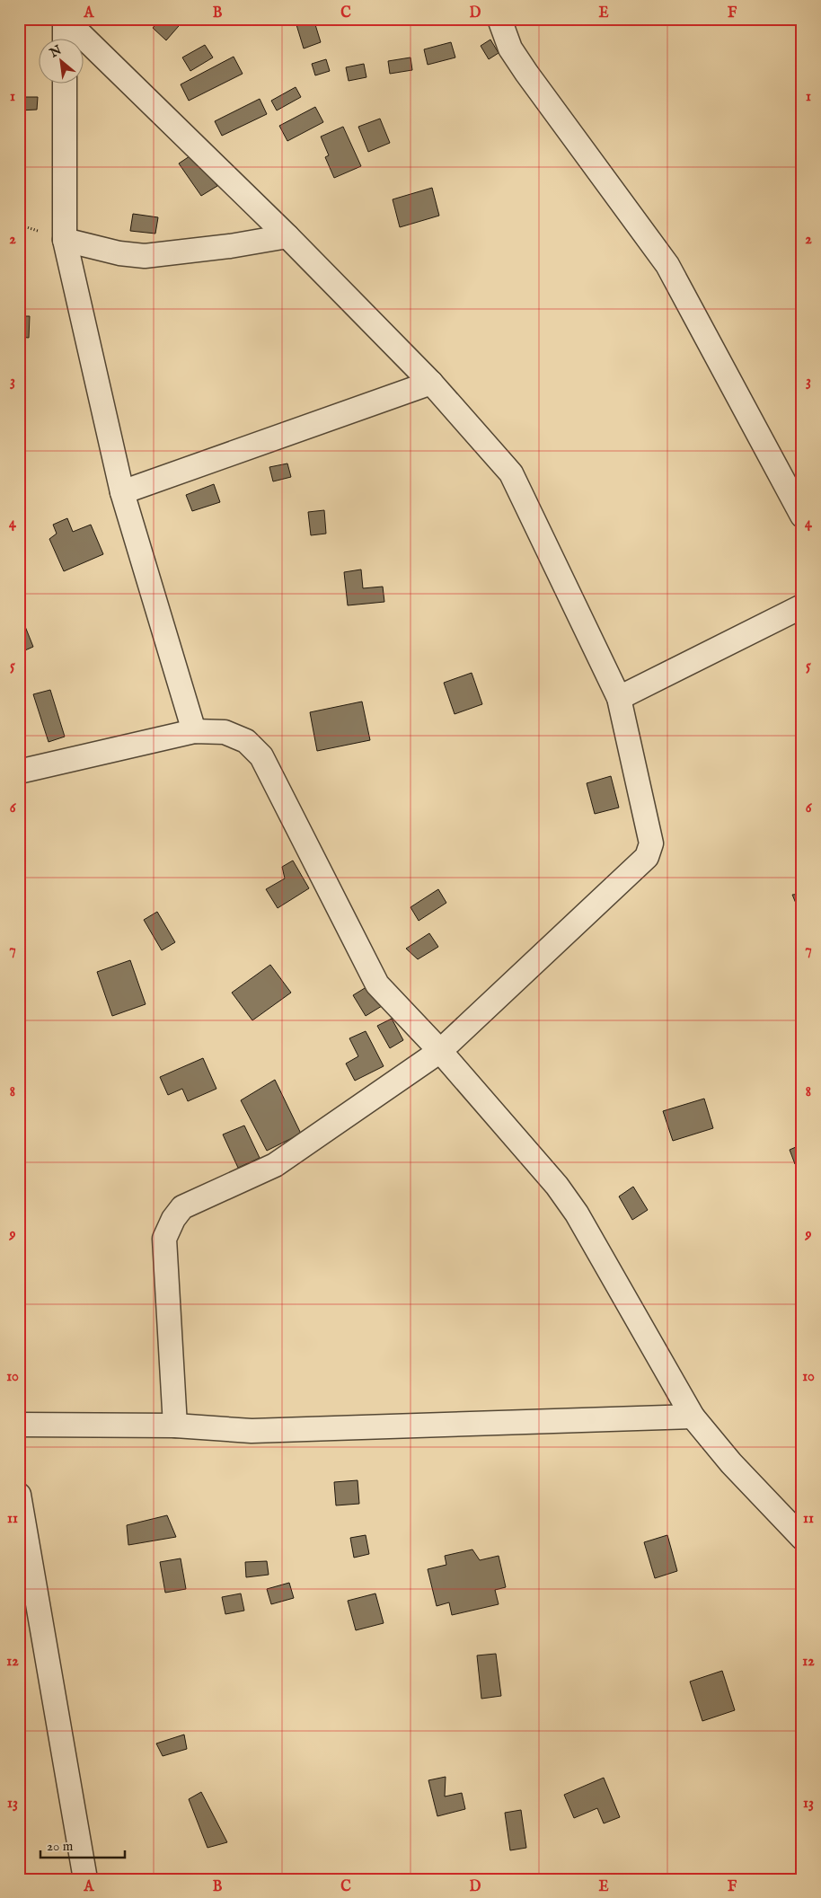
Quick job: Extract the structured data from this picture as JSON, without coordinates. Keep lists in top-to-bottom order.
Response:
{
  "scale_bar": "20 m",
  "north": "top left",
  "grid": {
    "columns": [
      "A",
      "B",
      "C",
      "D",
      "E",
      "F"
    ],
    "rows": [
      "1",
      "2",
      "3",
      "4",
      "5",
      "6",
      "7",
      "8",
      "9",
      "10",
      "11",
      "12",
      "13"
    ]
  }
}
